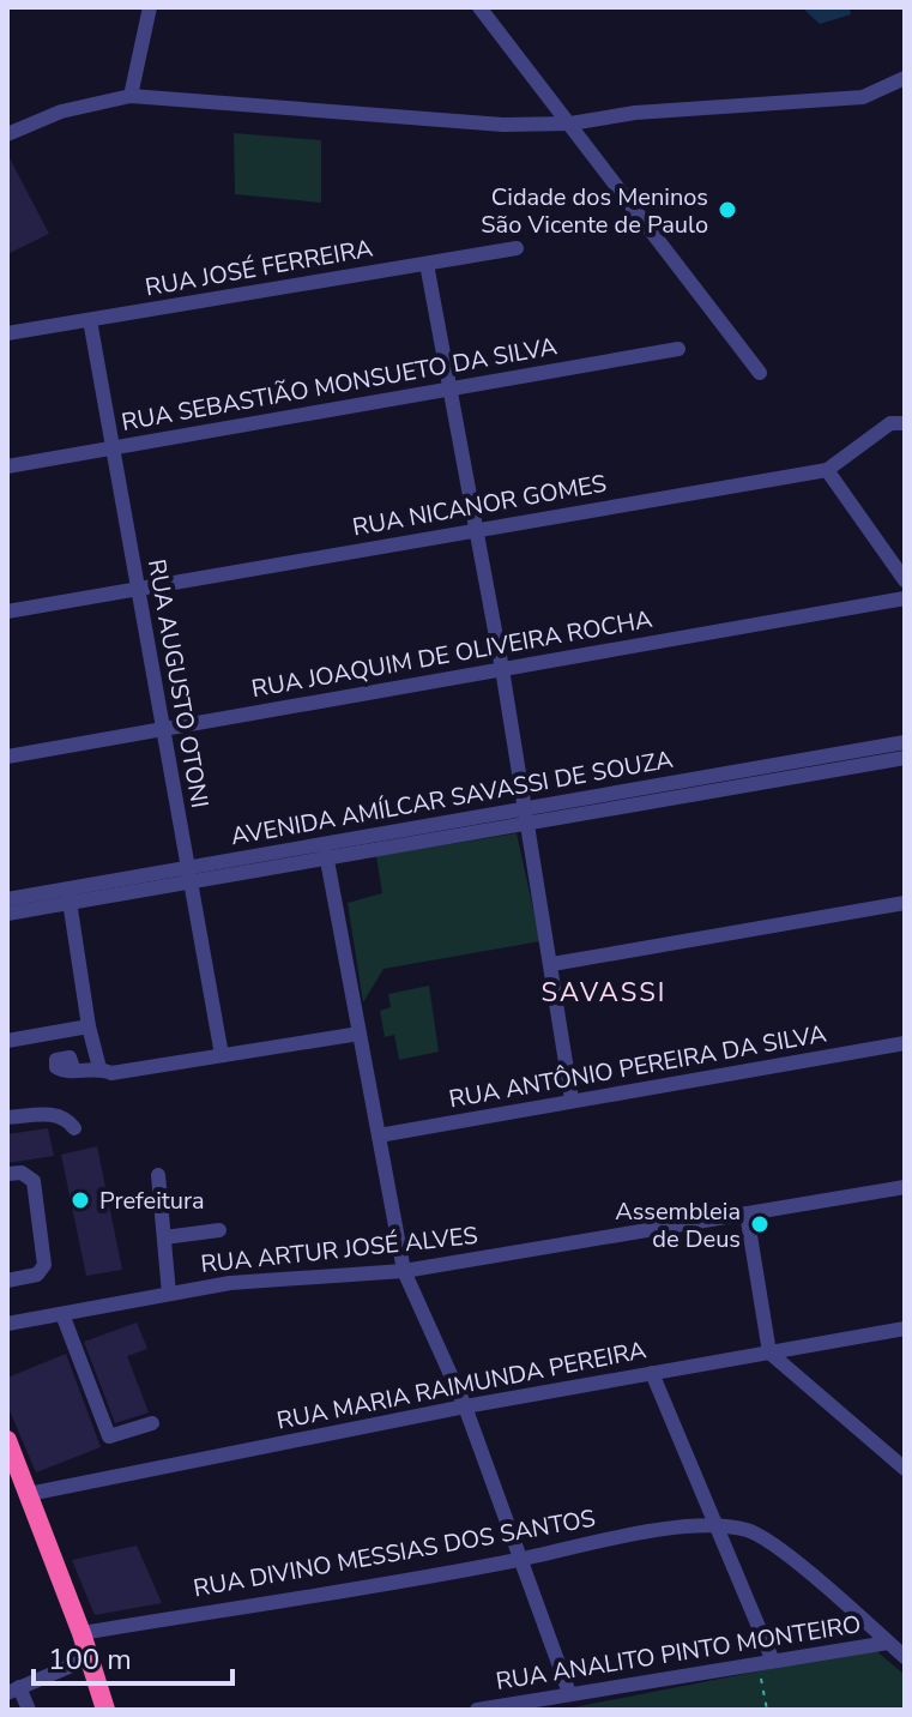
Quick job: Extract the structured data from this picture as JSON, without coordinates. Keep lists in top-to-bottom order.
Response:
{
  "streets": {
    "street": [
      "RUA JOSÉ FERREIRA",
      "RUA SEBASTIÃO MONSUETO DA SILVA",
      "RUA NICANOR GOMES",
      "RUA JOAQUIM DE OLIVEIRA ROCHA",
      "RUA AUGUSTO OTONI",
      "AVENIDA AMÍLCAR SAVASSI DE SOUZA",
      "RUA ANTÔNIO PEREIRA DA SILVA",
      "RUA ARTUR JOSÉ ALVES",
      "RUA MARIA RAIMUNDA PEREIRA",
      "RUA DIVINO MESSIAS DOS SANTOS",
      "RUA ANALITO PINTO MONTEIRO"
    ]
  },
  "crossings": [
    ["RUA JOSÉ FERREIRA", "RUA AUGUSTO OTONI"],
    ["RUA SEBASTIÃO MONSUETO DA SILVA", "RUA AUGUSTO OTONI"],
    ["RUA NICANOR GOMES", "RUA AUGUSTO OTONI"],
    ["RUA JOAQUIM DE OLIVEIRA ROCHA", "RUA AUGUSTO OTONI"],
    ["RUA AUGUSTO OTONI", "AVENIDA AMÍLCAR SAVASSI DE SOUZA"]
  ],
  "districts": ["SAVASSI"],
  "places": ["Cidade dos Meninos São Vicente de Paulo", "Prefeitura", "Assembleia de Deus"],
  "scale_bar": "100 m"
}
